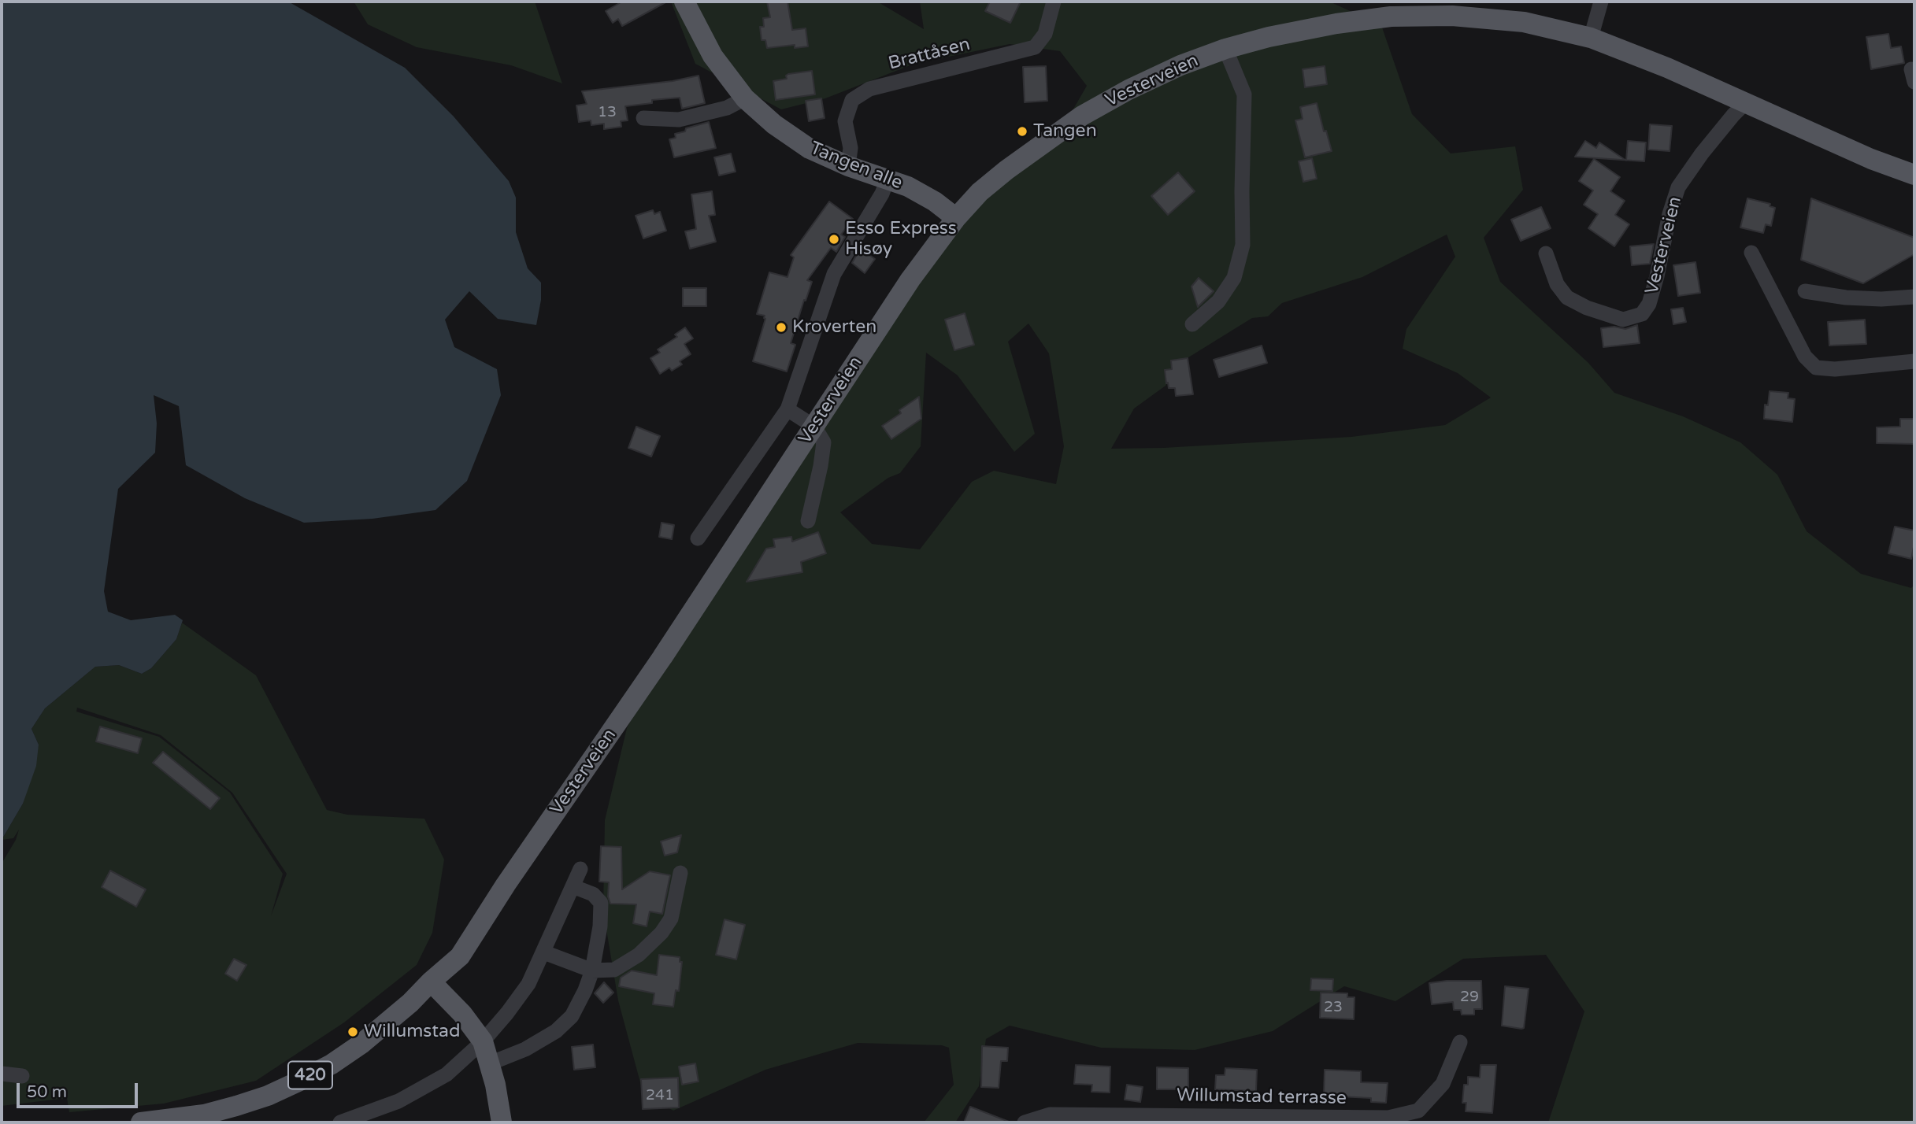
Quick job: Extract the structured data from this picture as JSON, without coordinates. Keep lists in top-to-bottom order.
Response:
{
  "streets": {
    "main road": ["Vesterveien", "Tangen alle", "420"],
    "street": ["Brattåsen", "Willumstad terrasse"]
  },
  "crossings": [
    ["Brattåsen", "Tangen alle"],
    ["Vesterveien", "Tangen alle"]
  ],
  "places": [
    "Tangen",
    "Esso Express Hisøy",
    "Kroverten",
    "Willumstad"
  ],
  "house_numbers": [
    "13",
    "29",
    "23",
    "241"
  ],
  "scale_bar": "50 m"
}
